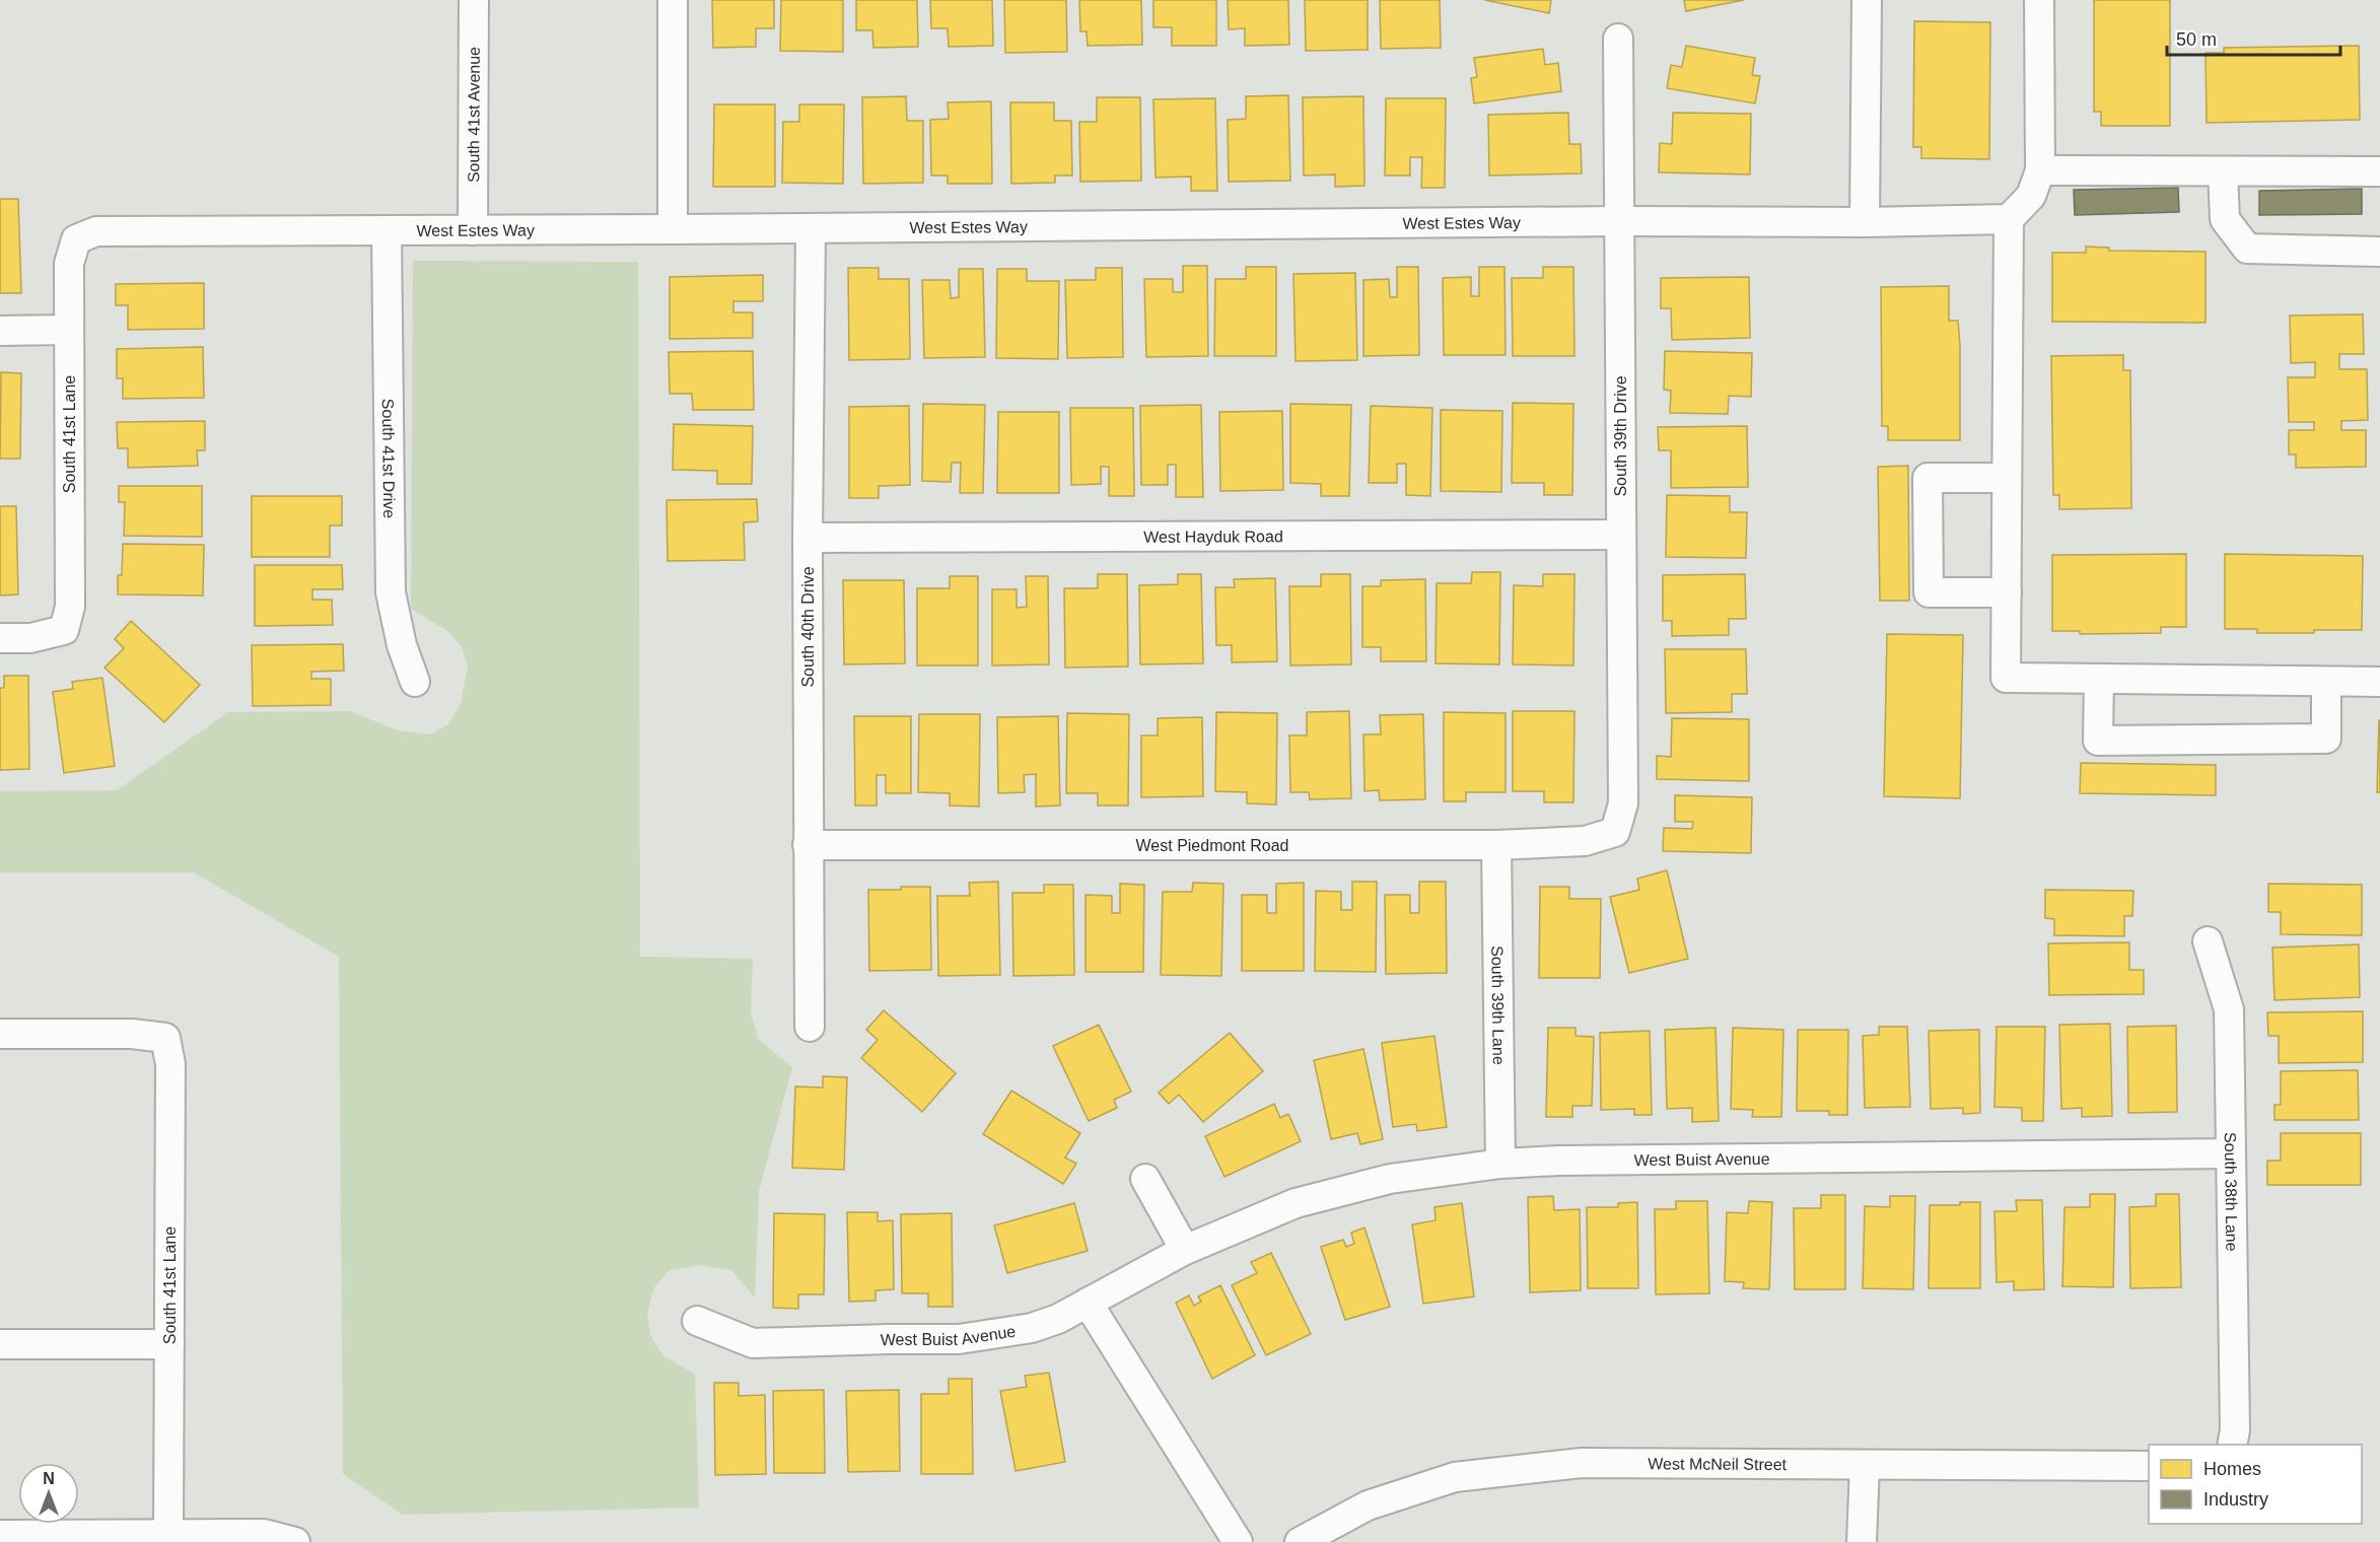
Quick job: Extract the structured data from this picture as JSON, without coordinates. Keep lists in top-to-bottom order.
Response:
{
  "streets": {
    "street": [
      "South 41st Avenue",
      "West Estes Way",
      "South 41st Lane",
      "South 39th Drive",
      "South 41st Drive",
      "West Hayduk Road",
      "South 40th Drive",
      "West Piedmont Road",
      "South 39th Lane",
      "West Buist Avenue",
      "South 38th Lane",
      "West McNeil Street"
    ]
  },
  "crossings": [
    ["South 41st Avenue", "West Estes Way"],
    ["West Estes Way", "South 41st Lane"],
    ["West Estes Way", "South 39th Drive"],
    ["West Estes Way", "South 41st Drive"],
    ["West Estes Way", "South 40th Drive"],
    ["South 39th Drive", "West Hayduk Road"],
    ["South 39th Drive", "West Piedmont Road"],
    ["West Hayduk Road", "South 40th Drive"],
    ["South 40th Drive", "West Piedmont Road"],
    ["West Piedmont Road", "South 39th Lane"],
    ["South 39th Lane", "West Buist Avenue"],
    ["West Buist Avenue", "South 38th Lane"]
  ],
  "legend": ["Homes", "Industry"],
  "scale_bar": "50 m",
  "north": "top"
}
